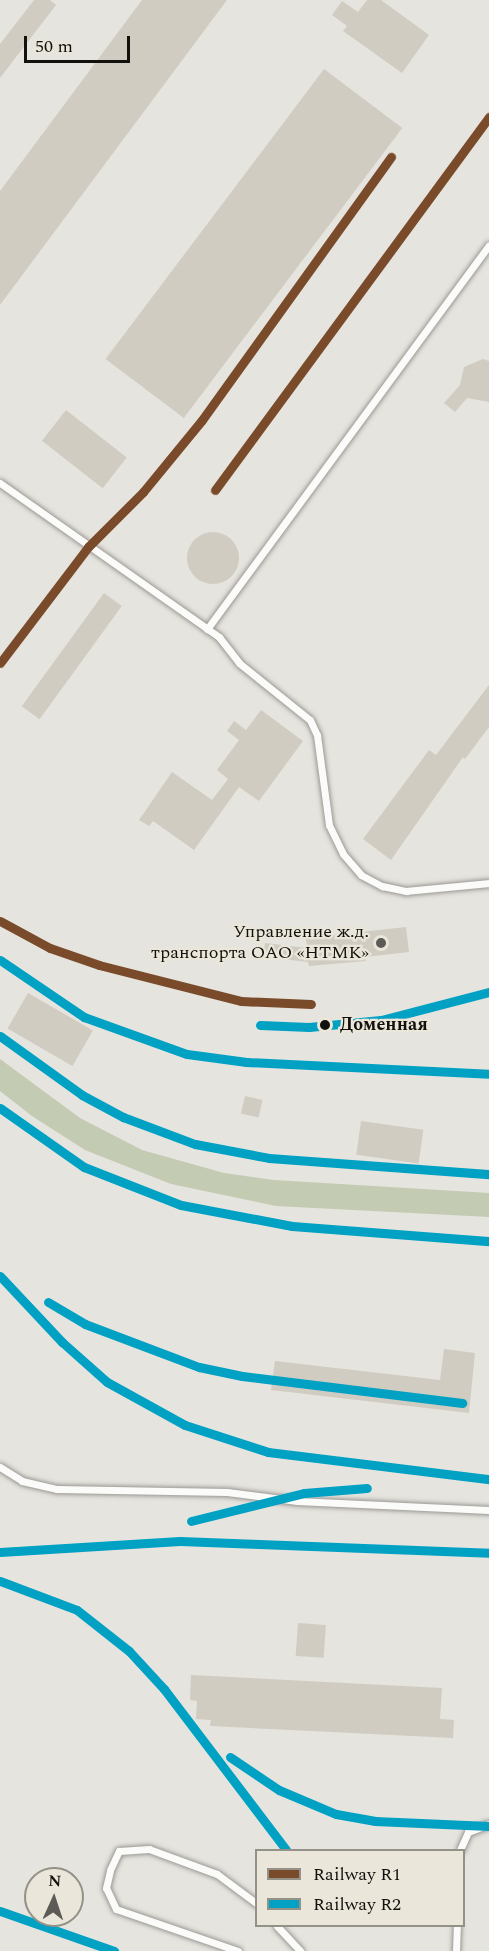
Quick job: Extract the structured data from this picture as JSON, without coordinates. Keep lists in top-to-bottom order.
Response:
{
  "places": ["Управление ж.д. транспорта ОАО «НТМК»", "Доменная"],
  "lines": ["rail line R1", "rail line R2"],
  "legend": ["Railway R1", "Railway R2"],
  "scale_bar": "50 m",
  "north": "top"
}
